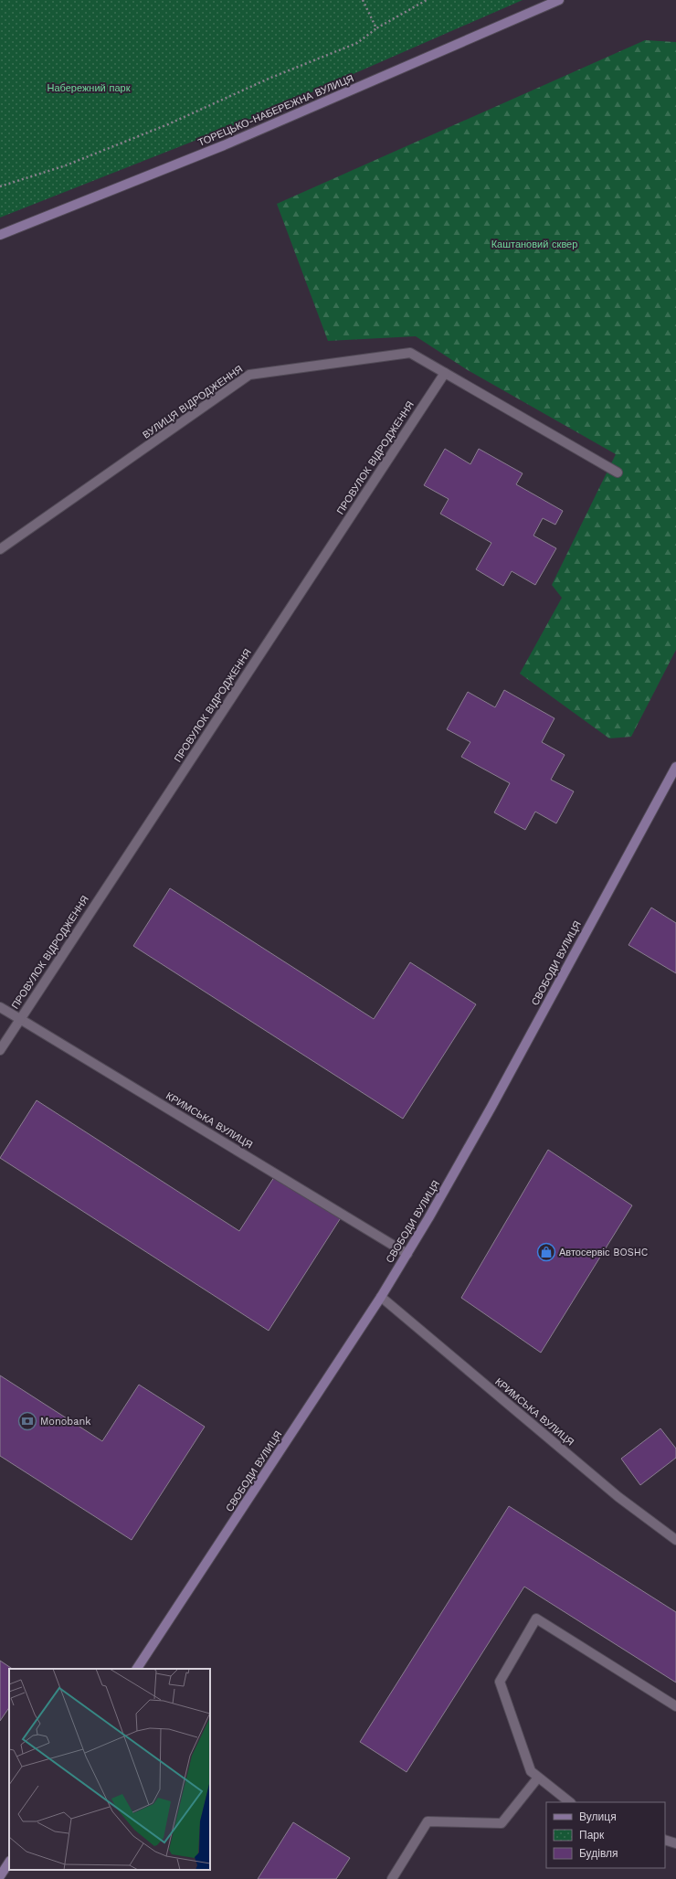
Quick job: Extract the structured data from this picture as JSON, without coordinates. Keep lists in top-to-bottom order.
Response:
{
  "streets": {
    "street": [
      "ТОРЕЦЬКО-НАБЕРЕЖНА ВУЛИЦЯ",
      "ВУЛИЦЯ ВІДРОДЖЕННЯ",
      "ПРОВУЛОК ВІДРОДЖЕННЯ",
      "СВОБОДИ ВУЛИЦЯ",
      "КРИМСЬКА ВУЛИЦЯ"
    ]
  },
  "crossings": [
    ["ВУЛИЦЯ ВІДРОДЖЕННЯ", "ПРОВУЛОК ВІДРОДЖЕННЯ"],
    ["ПРОВУЛОК ВІДРОДЖЕННЯ", "КРИМСЬКА ВУЛИЦЯ"],
    ["СВОБОДИ ВУЛИЦЯ", "КРИМСЬКА ВУЛИЦЯ"]
  ],
  "parks": ["Набережний парк", "Каштановий сквер"],
  "places": {
    "shop": ["Автосервіс BOSHC"],
    "bank": ["Monobank"]
  },
  "legend": ["Вулиця", "Парк", "Будівля"]
}
